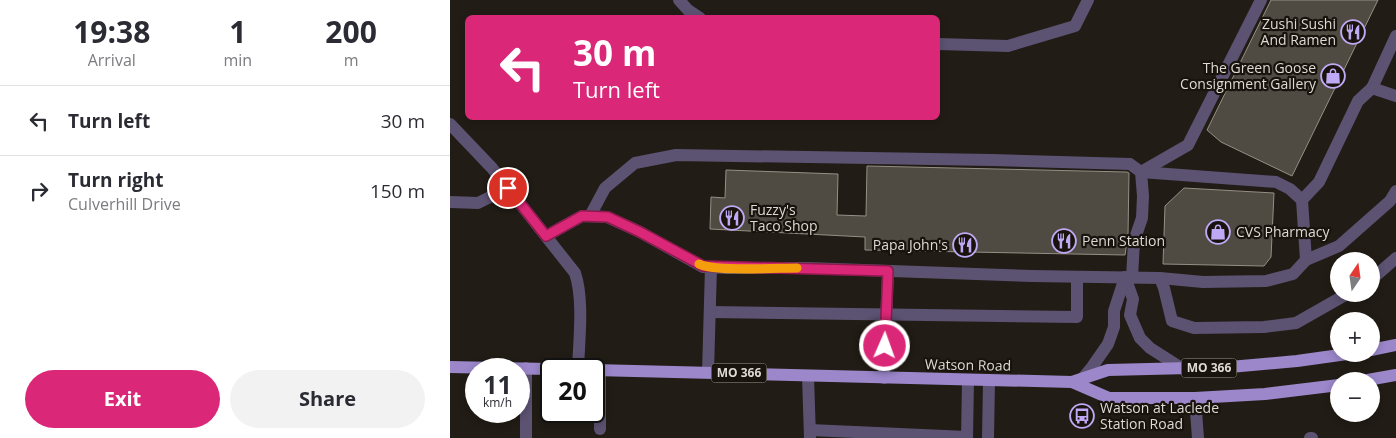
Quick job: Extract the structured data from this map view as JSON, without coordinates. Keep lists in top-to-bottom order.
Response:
{
  "streets": {
    "main road": ["Watson Road", "MO 366"]
  },
  "places": {
    "restaurant": [
      "Zushi Sushi And Ramen",
      "Fuzzy's Taco Shop",
      "Penn Station",
      "Papa John's"
    ],
    "shop": ["The Green Goose Consignment Gallery", "CVS Pharmacy"],
    "bus stop": ["Watson at Laclede Station Road"]
  },
  "north": "top",
  "page": {
    "eta": [
      "19:38",
      "Arrival",
      "1",
      "min",
      "200",
      "m"
    ],
    "turn": ["30 m", "Turn left"],
    "list": [
      {
        "name": "Turn left",
        "value": "30 m"
      },
      {
        "name": "Turn right",
        "note": "Culverhill Drive",
        "value": "150 m"
      }
    ],
    "map_buttons": ["+", "−"],
    "speed": "11 km/h",
    "limit": "20",
    "buttons": ["Exit", "Share"]
  }
}
